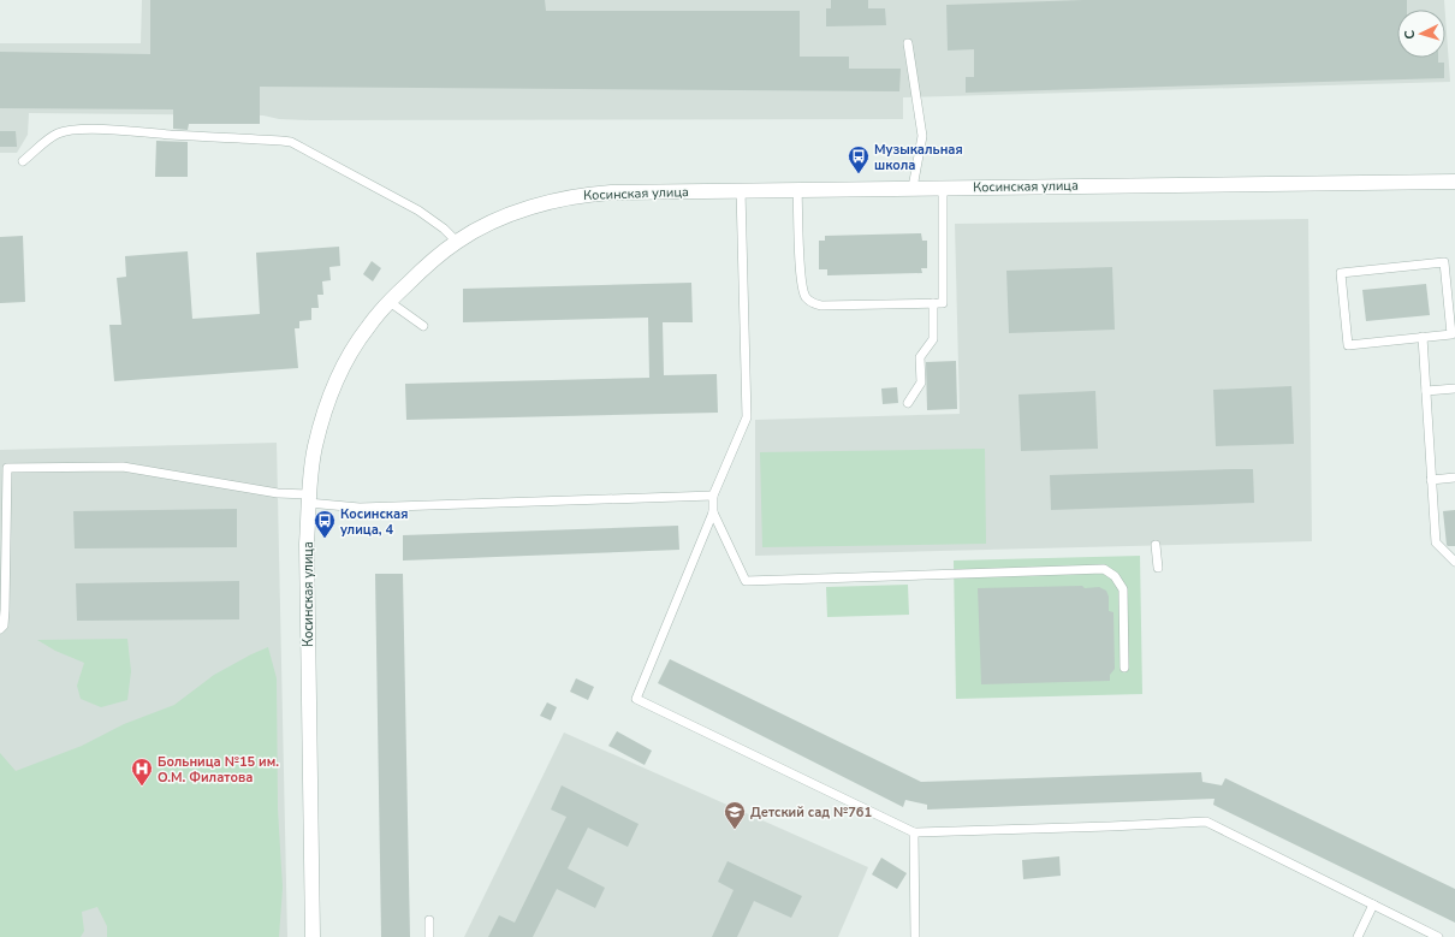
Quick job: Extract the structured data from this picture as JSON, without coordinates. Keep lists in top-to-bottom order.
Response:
{
  "streets": {
    "street": ["Косинская улица"]
  },
  "places": {
    "bus stop": ["Музыкальная школа", "Косинская улица, 4"],
    "hospital": ["Больница №15 им. О.М. Филатова"],
    "school or university": ["Детский сад №761"]
  },
  "north": "left"
}
